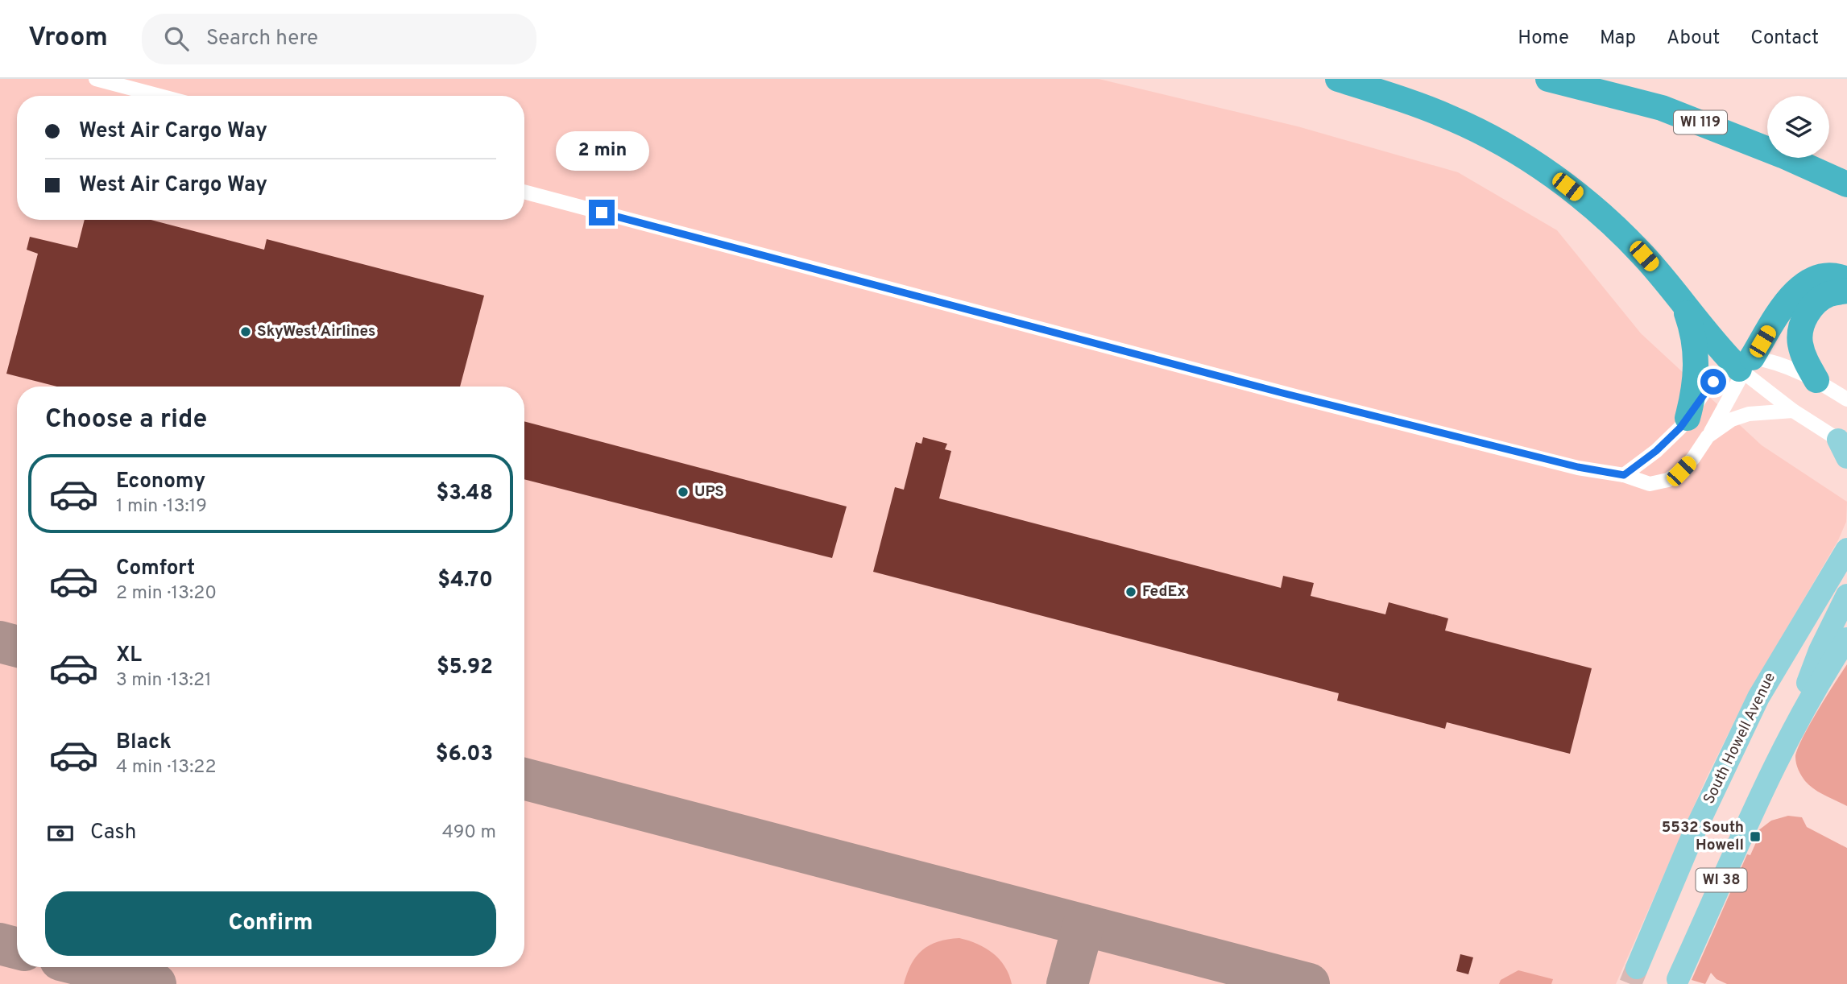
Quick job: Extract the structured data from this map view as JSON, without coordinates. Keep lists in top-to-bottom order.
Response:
{
  "streets": {
    "highway": ["WI 119"],
    "main road": ["South Howell Avenue", "WI 38"]
  },
  "places": {
    "other": ["SkyWest Airlines", "UPS", "FedEx"],
    "transit": ["5532 South Howell"]
  },
  "page": {
    "header": "Vroom",
    "search": "Search here",
    "nav": [
      "Home",
      "Map",
      "About",
      "Contact"
    ],
    "banner": ["West Air Cargo Way", "West Air Cargo Way"],
    "bubble": "2 min",
    "heading": "Choose a ride",
    "list": [
      {
        "name": "Economy",
        "note": "1 min · 13:19",
        "value": "$3.48"
      },
      {
        "name": "Comfort",
        "note": "2 min · 13:20",
        "value": "$4.70"
      },
      {
        "name": "XL",
        "note": "3 min · 13:21",
        "value": "$5.92"
      },
      {
        "name": "Black",
        "note": "4 min · 13:22",
        "value": "$6.03"
      }
    ],
    "pay": ["Cash", "490 m"],
    "buttons": "Confirm"
  }
}
